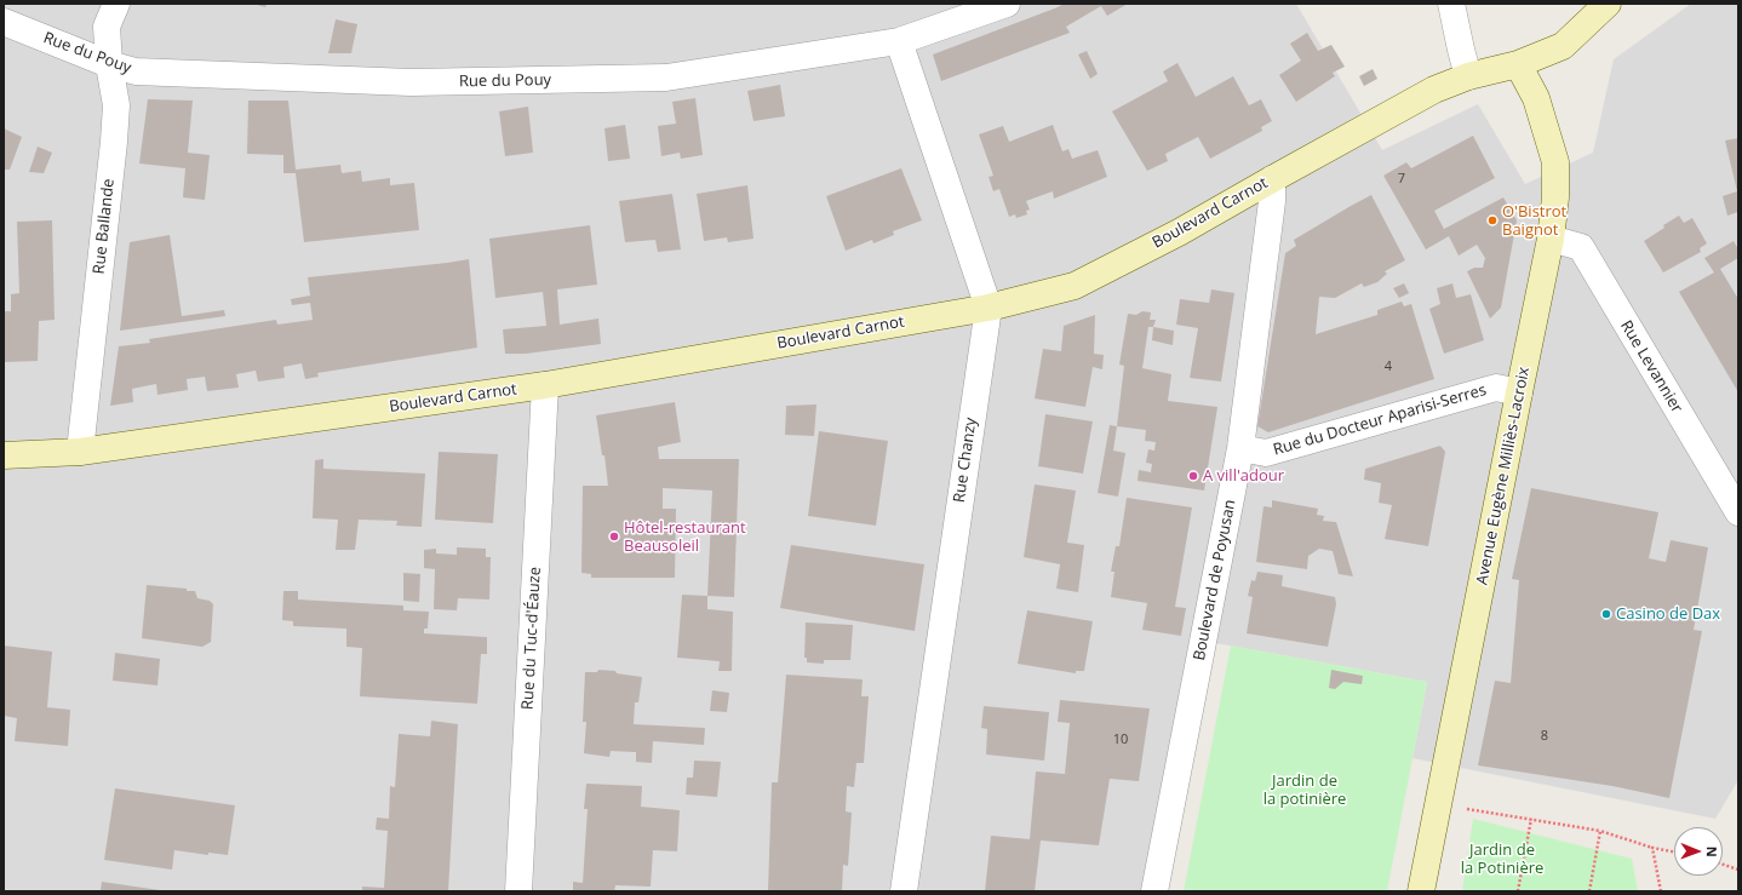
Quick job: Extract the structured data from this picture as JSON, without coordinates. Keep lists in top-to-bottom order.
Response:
{
  "streets": {
    "street": [
      "Rue du Pouy",
      "Boulevard Carnot",
      "Rue Ballande",
      "Rue Levannier",
      "Rue du Docteur Aparisi-Serres",
      "Rue Chanzy",
      "Avenue Eugène Milliès-Lacroix",
      "Boulevard de Poyusan",
      "Rue du Tuc-d'Éauze"
    ]
  },
  "crossings": [
    ["Rue du Pouy", "Rue Ballande"],
    ["Rue du Pouy", "Rue Chanzy"],
    ["Boulevard Carnot", "Rue Ballande"],
    ["Boulevard Carnot", "Rue Chanzy"],
    ["Boulevard Carnot", "Avenue Eugène Milliès-Lacroix"],
    ["Boulevard Carnot", "Boulevard de Poyusan"],
    ["Boulevard Carnot", "Rue du Tuc-d'Éauze"],
    ["Rue Levannier", "Avenue Eugène Milliès-Lacroix"],
    ["Rue du Docteur Aparisi-Serres", "Avenue Eugène Milliès-Lacroix"],
    ["Rue du Docteur Aparisi-Serres", "Boulevard de Poyusan"]
  ],
  "parks": ["Jardin de la potinière", "Jardin de la Potinière"],
  "places": [
    "O'Bistrot Baignot",
    "A vill'adour",
    "Hôtel-restaurant Beausoleil",
    "Casino de Dax"
  ],
  "house_numbers": [
    "7",
    "4",
    "8",
    "10"
  ],
  "north": "right"
}
